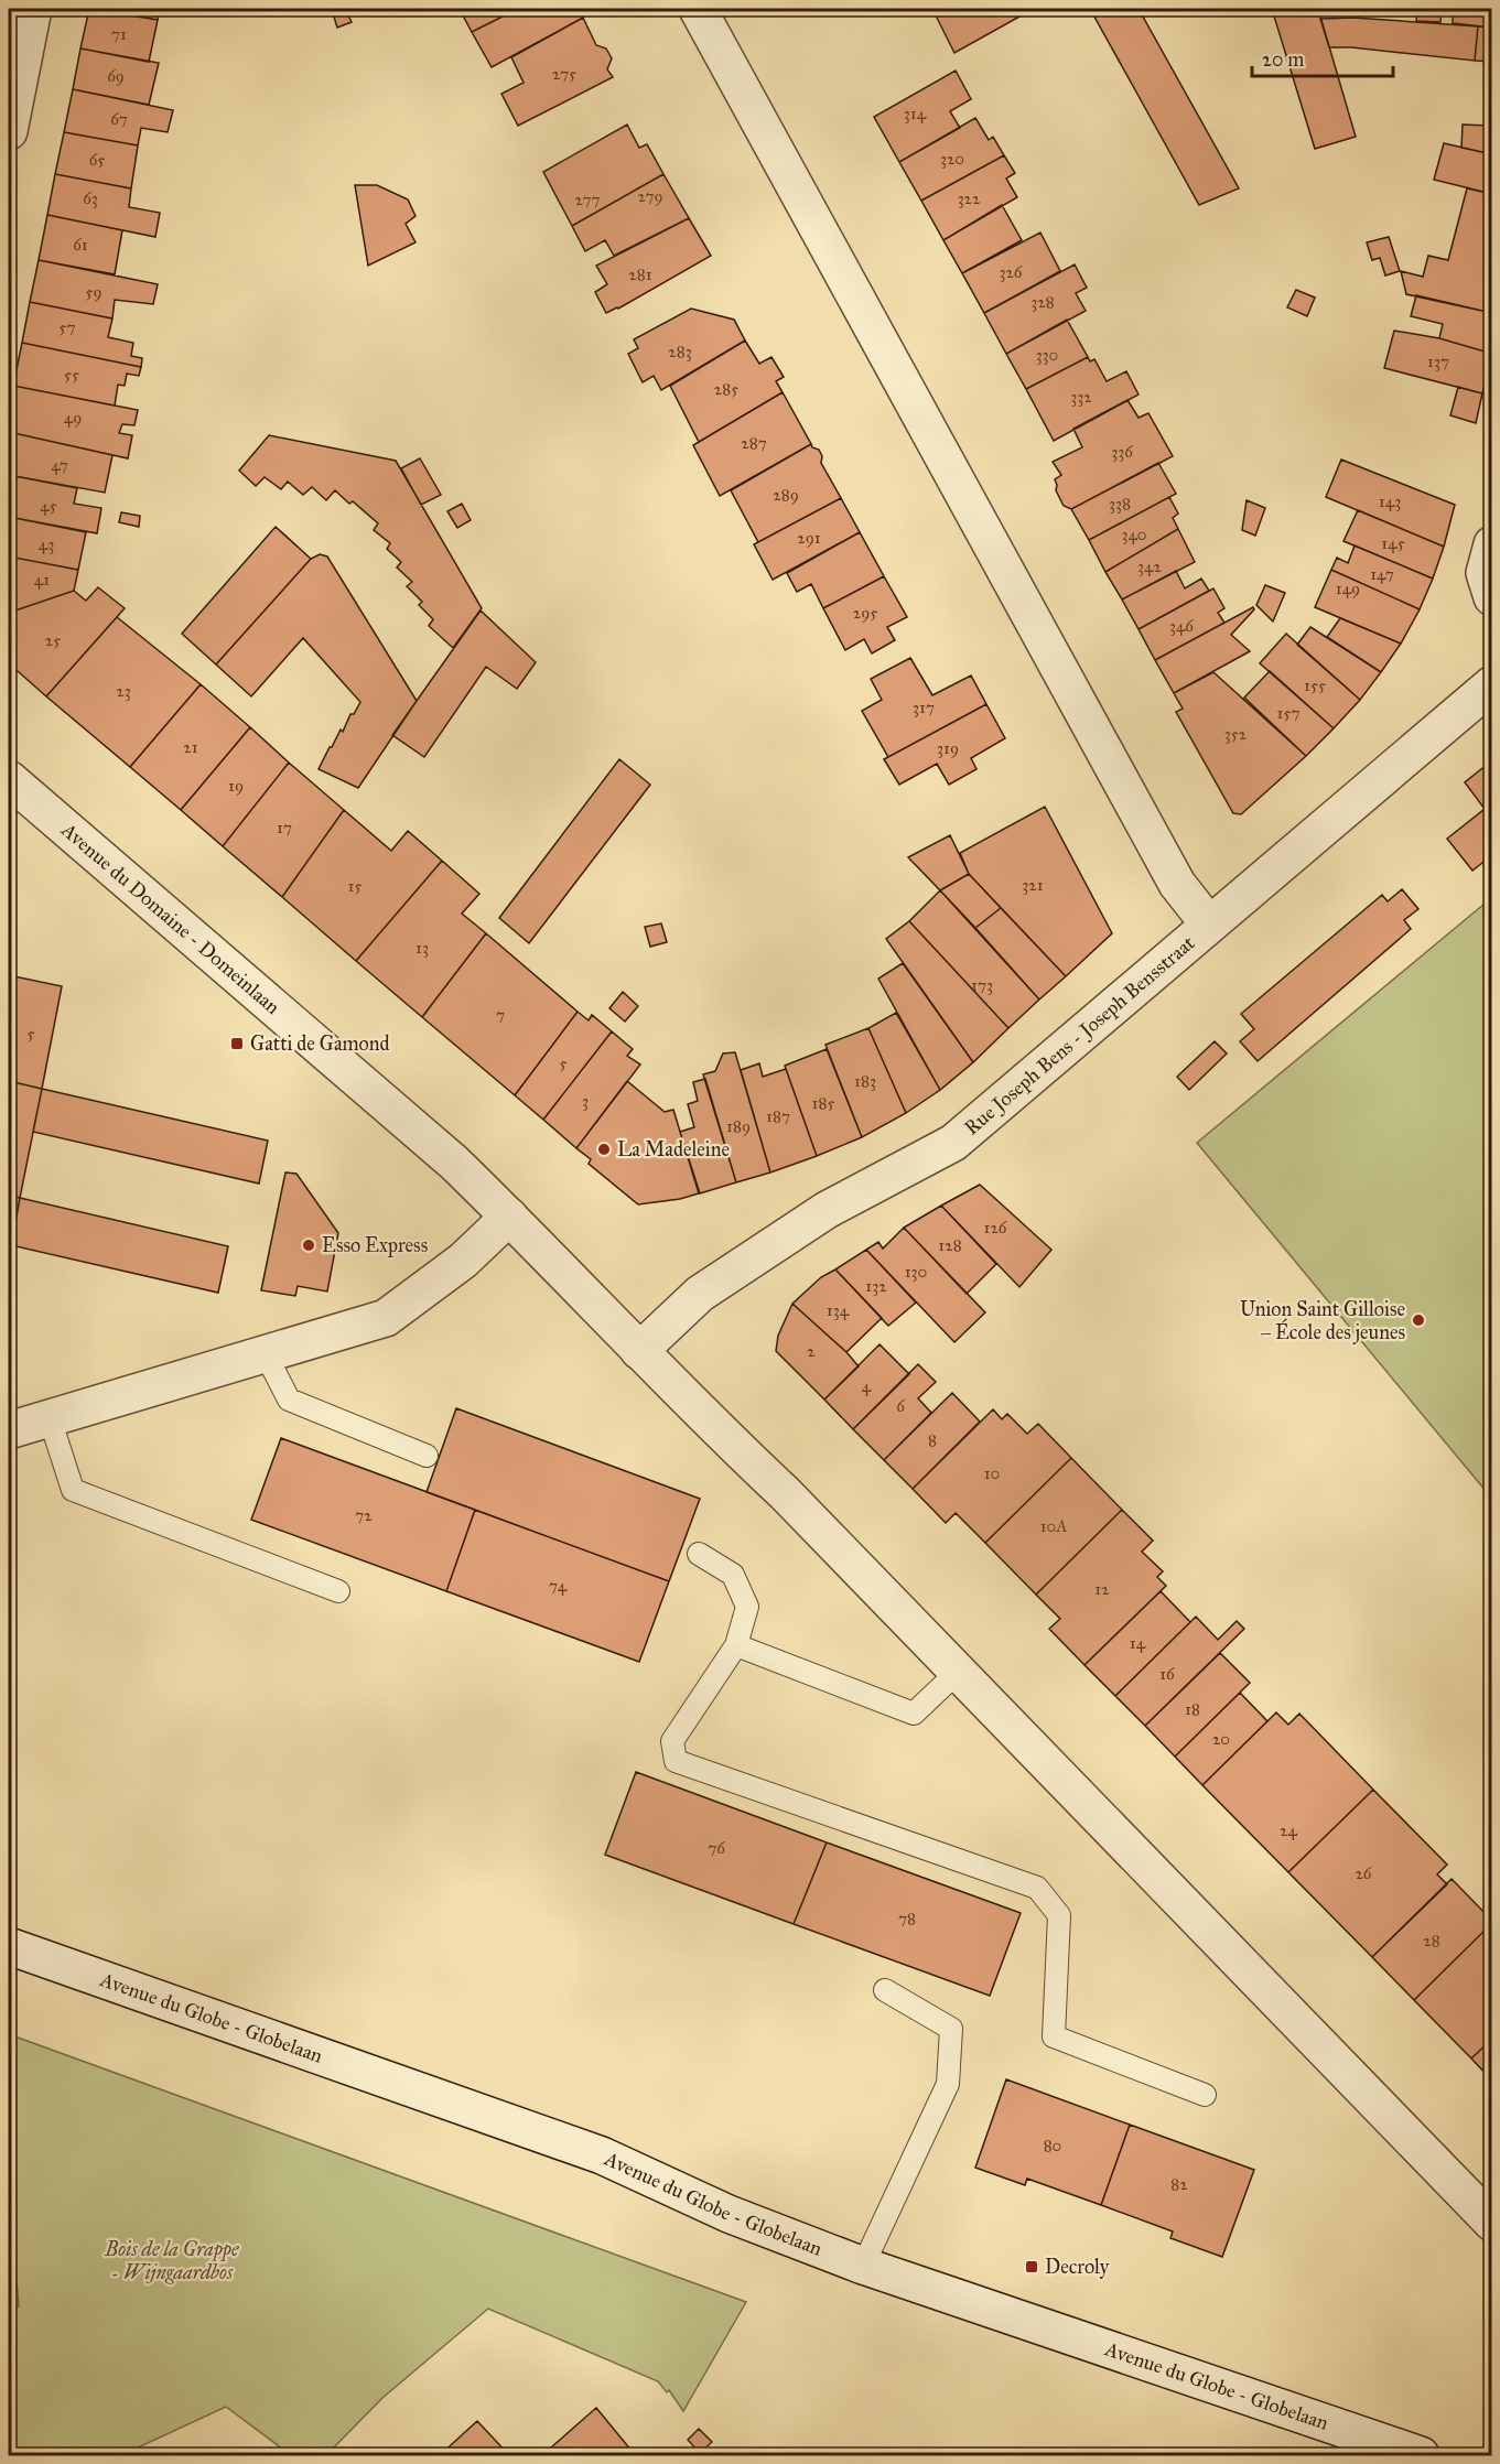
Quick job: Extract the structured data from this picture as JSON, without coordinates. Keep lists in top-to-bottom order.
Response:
{
  "streets": {
    "street": ["Avenue du Domaine - Domeinlaan", "Rue Joseph Bens - Joseph Bensstraat", "Avenue du Globe - Globelaan"]
  },
  "crossings": [
    ["Avenue du Domaine - Domeinlaan", "Rue Joseph Bens - Joseph Bensstraat"]
  ],
  "parks": ["Bois de la Grappe - Wijngaardbos"],
  "places": {
    "transit": ["Gatti de Gamond", "Decroly"],
    "other": ["La Madeleine", "Esso Express", "Union Saint Gilloise – École des jeunes"]
  },
  "house_numbers": [
    "71",
    "275",
    "69",
    "314",
    "67",
    "320",
    "65",
    "279",
    "63",
    "322",
    "277",
    "61",
    "326",
    "281",
    "59",
    "328",
    "57",
    "283",
    "330",
    "137",
    "55",
    "285",
    "332",
    "49",
    "287",
    "336",
    "47",
    "289",
    "143",
    "338",
    "45",
    "340",
    "291",
    "145",
    "43",
    "342",
    "147",
    "41",
    "149",
    "295",
    "346",
    "25",
    "155",
    "23",
    "317",
    "157",
    "352",
    "21",
    "319",
    "19",
    "17",
    "321",
    "15",
    "13",
    "173",
    "7",
    "5",
    "5",
    "183",
    "3",
    "185",
    "187",
    "189",
    "126",
    "128",
    "130",
    "132",
    "134",
    "2",
    "4",
    "6",
    "8",
    "10",
    "72",
    "10A",
    "74",
    "12",
    "14",
    "16",
    "18",
    "20",
    "24",
    "76",
    "26",
    "78",
    "28",
    "80",
    "82"
  ],
  "scale_bar": "20 m"
}
